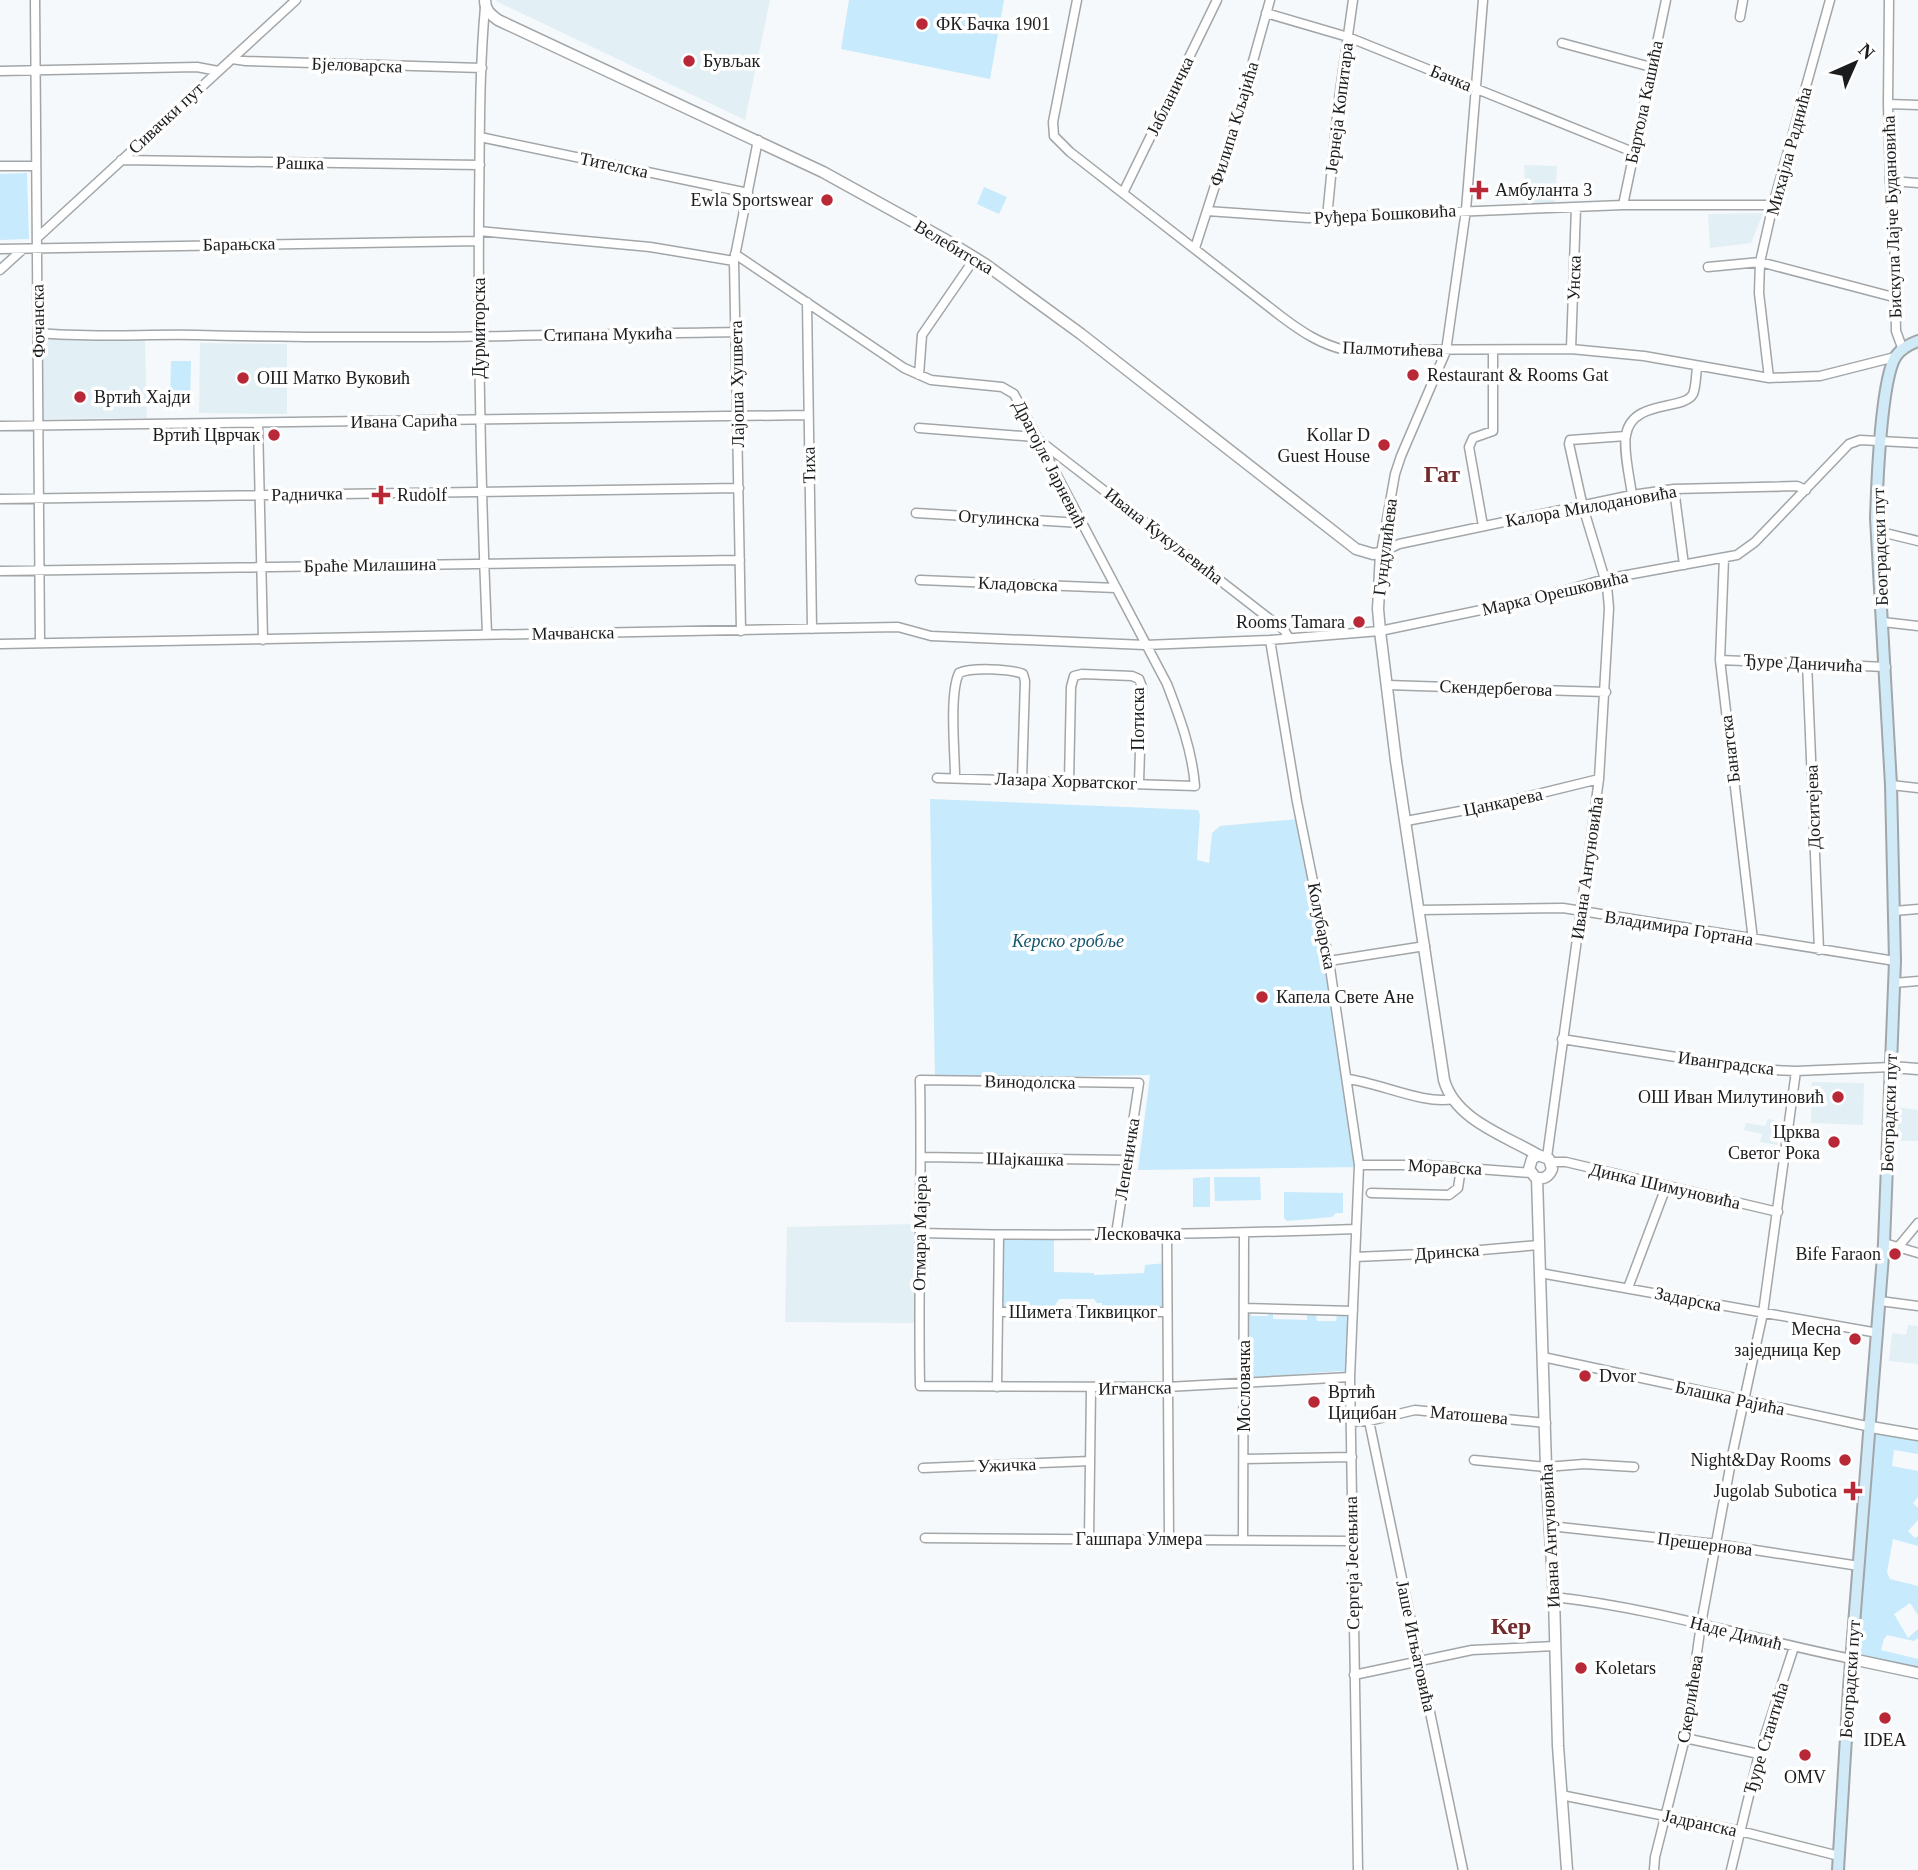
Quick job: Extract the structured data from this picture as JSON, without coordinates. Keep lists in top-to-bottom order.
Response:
{
  "streets": {
    "main road": ["Београдски пут"],
    "street": [
      "Бјеловарска",
      "Бачка",
      "Јабланичка",
      "Бартола Кашића",
      "Јернеја Копитара",
      "Сивачки пут",
      "Филипа Кљајића",
      "Михајла Раднића",
      "Рашка",
      "Тителска",
      "Руђера Бошковића",
      "Бискупа Лајче Будановића",
      "Барањска",
      "Велебитска",
      "Унска",
      "Фочанска",
      "Дурмиторска",
      "Стипана Мукића",
      "Палмотићева",
      "Лајоша Хушвета",
      "Ивана Сарића",
      "Драгојле Јарневић",
      "Тиха",
      "Радничка",
      "Калора Милодановића",
      "Огулинска",
      "Ивана Кукуљевића",
      "Гундулићева",
      "Браће Милашина",
      "Кладовска",
      "Марка Орешковића",
      "Мачванска",
      "Ђуре Даничића",
      "Скендербегова",
      "Потиска",
      "Банатска",
      "Лазара Хорватског",
      "Цанкарева",
      "Доситејева",
      "Ивана Антуновића",
      "Колубарска",
      "Владимира Гортана",
      "Иванградска",
      "Винодолска",
      "Шајкашка",
      "Лепеничка",
      "Моравска",
      "Динка Шимуновића",
      "Отмара Мајера",
      "Лесковачка",
      "Дринска",
      "Задарска",
      "Шимета Тиквицког",
      "Мословачка",
      "Игманска",
      "Блашка Рајића",
      "Матошева",
      "Ужичка",
      "Гашпара Улмера",
      "Прешернова",
      "Сергеја Јесењина",
      "Наде Димић",
      "Јаше Игњатовића",
      "Скерлићева",
      "Ђуре Стантића",
      "Јадранска"
    ]
  },
  "crossings": [
    ["Бјеловарска", "Сивачки пут"],
    ["Бјеловарска", "Дурмиторска"],
    ["Бачка", "Бартола Кашића"],
    ["Бачка", "Јернеја Копитара"],
    ["Бачка", "Филипа Кљајића"],
    ["Бачка", "Гундулићева"],
    ["Јабланичка", "Палмотићева"],
    ["Бартола Кашића", "Руђера Бошковића"],
    ["Јернеја Копитара", "Руђера Бошковића"],
    ["Сивачки пут", "Рашка"],
    ["Сивачки пут", "Барањска"],
    ["Сивачки пут", "Фочанска"],
    ["Филипа Кљајића", "Руђера Бошковића"],
    ["Филипа Кљајића", "Палмотићева"],
    ["Михајла Раднића", "Руђера Бошковића"],
    ["Михајла Раднића", "Палмотићева"],
    ["Рашка", "Дурмиторска"],
    ["Тителска", "Дурмиторска"],
    ["Тителска", "Лајоша Хушвета"],
    ["Руђера Бошковића", "Унска"],
    ["Руђера Бошковића", "Гундулићева"],
    ["Бискупа Лајче Будановића", "Палмотићева"],
    ["Бискупа Лајче Будановића", "Београдски пут"],
    ["Барањска", "Фочанска"],
    ["Барањска", "Дурмиторска"],
    ["Велебитска", "Дурмиторска"],
    ["Велебитска", "Лајоша Хушвета"],
    ["Велебитска", "Калора Милодановића"],
    ["Велебитска", "Гундулићева"],
    ["Унска", "Палмотићева"],
    ["Фочанска", "Стипана Мукића"],
    ["Фочанска", "Ивана Сарића"],
    ["Фочанска", "Радничка"],
    ["Фочанска", "Браће Милашина"],
    ["Фочанска", "Мачванска"],
    ["Дурмиторска", "Стипана Мукића"],
    ["Дурмиторска", "Ивана Сарића"],
    ["Дурмиторска", "Радничка"],
    ["Дурмиторска", "Браће Милашина"],
    ["Дурмиторска", "Мачванска"],
    ["Стипана Мукића", "Лајоша Хушвета"],
    ["Палмотићева", "Гундулићева"],
    ["Палмотићева", "Београдски пут"],
    ["Лајоша Хушвета", "Ивана Сарића"],
    ["Лајоша Хушвета", "Драгојле Јарневић"],
    ["Лајоша Хушвета", "Радничка"],
    ["Лајоша Хушвета", "Браће Милашина"],
    ["Лајоша Хушвета", "Мачванска"],
    ["Ивана Сарића", "Тиха"],
    ["Драгојле Јарневић", "Тиха"],
    ["Драгојле Јарневић", "Огулинска"],
    ["Драгојле Јарневић", "Ивана Кукуљевића"],
    ["Драгојле Јарневић", "Кладовска"],
    ["Драгојле Јарневић", "Марка Орешковића"],
    ["Драгојле Јарневић", "Мачванска"],
    ["Драгојле Јарневић", "Лазара Хорватског"],
    ["Тиха", "Мачванска"],
    ["Калора Милодановића", "Гундулићева"],
    ["Калора Милодановића", "Марка Орешковића"],
    ["Калора Милодановића", "Ивана Антуновића"],
    ["Ивана Кукуљевића", "Марка Орешковића"],
    ["Гундулићева", "Марка Орешковића"],
    ["Гундулићева", "Скендербегова"],
    ["Гундулићева", "Цанкарева"],
    ["Гундулићева", "Владимира Гортана"],
    ["Београдски пут", "Марка Орешковића"],
    ["Београдски пут", "Ђуре Даничића"],
    ["Београдски пут", "Владимира Гортана"],
    ["Београдски пут", "Иванградска"],
    ["Београдски пут", "Задарска"],
    ["Београдски пут", "Блашка Рајића"],
    ["Београдски пут", "Прешернова"],
    ["Београдски пут", "Наде Димић"],
    ["Београдски пут", "Јадранска"],
    ["Марка Орешковића", "Мачванска"],
    ["Марка Орешковића", "Банатска"],
    ["Марка Орешковића", "Ивана Антуновића"],
    ["Марка Орешковића", "Колубарска"],
    ["Ђуре Даничића", "Банатска"],
    ["Ђуре Даничића", "Доситејева"],
    ["Скендербегова", "Ивана Антуновића"],
    ["Потиска", "Лазара Хорватског"],
    ["Банатска", "Владимира Гортана"],
    ["Цанкарева", "Ивана Антуновића"],
    ["Доситејева", "Владимира Гортана"],
    ["Ивана Антуновића", "Владимира Гортана"],
    ["Ивана Антуновића", "Иванградска"],
    ["Ивана Антуновића", "Моравска"],
    ["Ивана Антуновића", "Динка Шимуновића"],
    ["Ивана Антуновића", "Дринска"],
    ["Ивана Антуновића", "Задарска"],
    ["Ивана Антуновића", "Блашка Рајића"],
    ["Ивана Антуновића", "Матошева"],
    ["Ивана Антуновића", "Прешернова"],
    ["Ивана Антуновића", "Наде Димић"],
    ["Ивана Антуновића", "Јадранска"],
    ["Колубарска", "Моравска"],
    ["Колубарска", "Лесковачка"],
    ["Колубарска", "Дринска"],
    ["Колубарска", "Сергеја Јесењина"],
    ["Иванградска", "Скерлићева"],
    ["Винодолска", "Лепеничка"],
    ["Винодолска", "Отмара Мајера"],
    ["Шајкашка", "Лепеничка"],
    ["Шајкашка", "Отмара Мајера"],
    ["Лепеничка", "Лесковачка"],
    ["Динка Шимуновића", "Скерлићева"],
    ["Отмара Мајера", "Лесковачка"],
    ["Отмара Мајера", "Игманска"],
    ["Лесковачка", "Мословачка"],
    ["Дринска", "Сергеја Јесењина"],
    ["Задарска", "Скерлићева"],
    ["Мословачка", "Игманска"],
    ["Мословачка", "Гашпара Улмера"],
    ["Игманска", "Сергеја Јесењина"],
    ["Блашка Рајића", "Скерлићева"],
    ["Матошева", "Сергеја Јесењина"],
    ["Матошева", "Јаше Игњатовића"],
    ["Гашпара Улмера", "Сергеја Јесењина"],
    ["Прешернова", "Скерлићева"],
    ["Наде Димић", "Скерлићева"],
    ["Наде Димић", "Ђуре Стантића"],
    ["Скерлићева", "Јадранска"],
    ["Ђуре Стантића", "Јадранска"]
  ],
  "districts": ["Гат", "Кер"],
  "parks": ["Керско гробље"],
  "places": {
    "other": [
      "ФК Бачка 1901",
      "Бувљак",
      "Ewla Sportswear",
      "Restaurant & Rooms Gat",
      "ОШ Матко Вуковић",
      "Вртић Хајди",
      "Вртић Цврчак",
      "Kollar D Guest House",
      "Rooms Tamara",
      "Капела Свете Ане",
      "ОШ Иван Милутиновић",
      "Црква Светог Рока",
      "Bife Faraon",
      "Месна заједница Кер",
      "Dvor",
      "Вртић Цицибан",
      "Night&Day Rooms",
      "Koletars",
      "IDEA",
      "OMV"
    ],
    "health": ["Амбуланта 3", "Rudolf", "Jugolab Subotica"]
  },
  "north": "top right"
}
